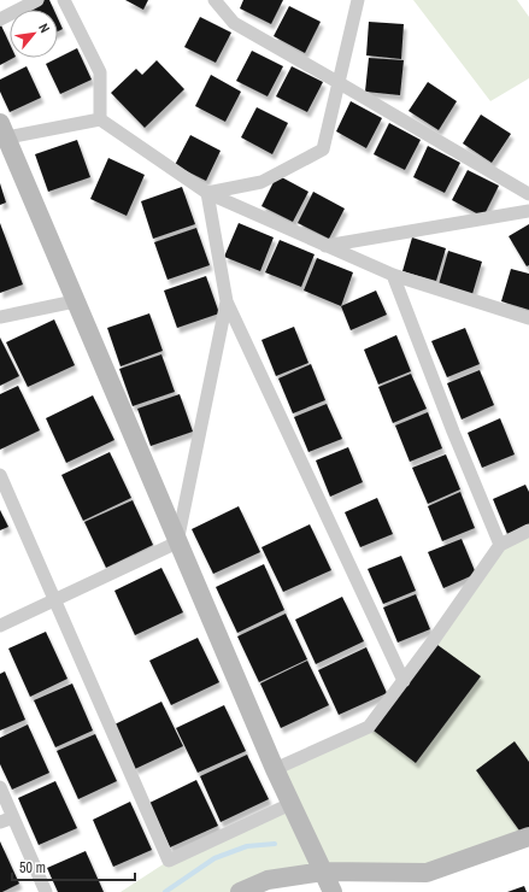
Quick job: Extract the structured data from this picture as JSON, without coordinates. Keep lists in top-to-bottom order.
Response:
{
  "scale_bar": "50 m",
  "north": "top right"
}
